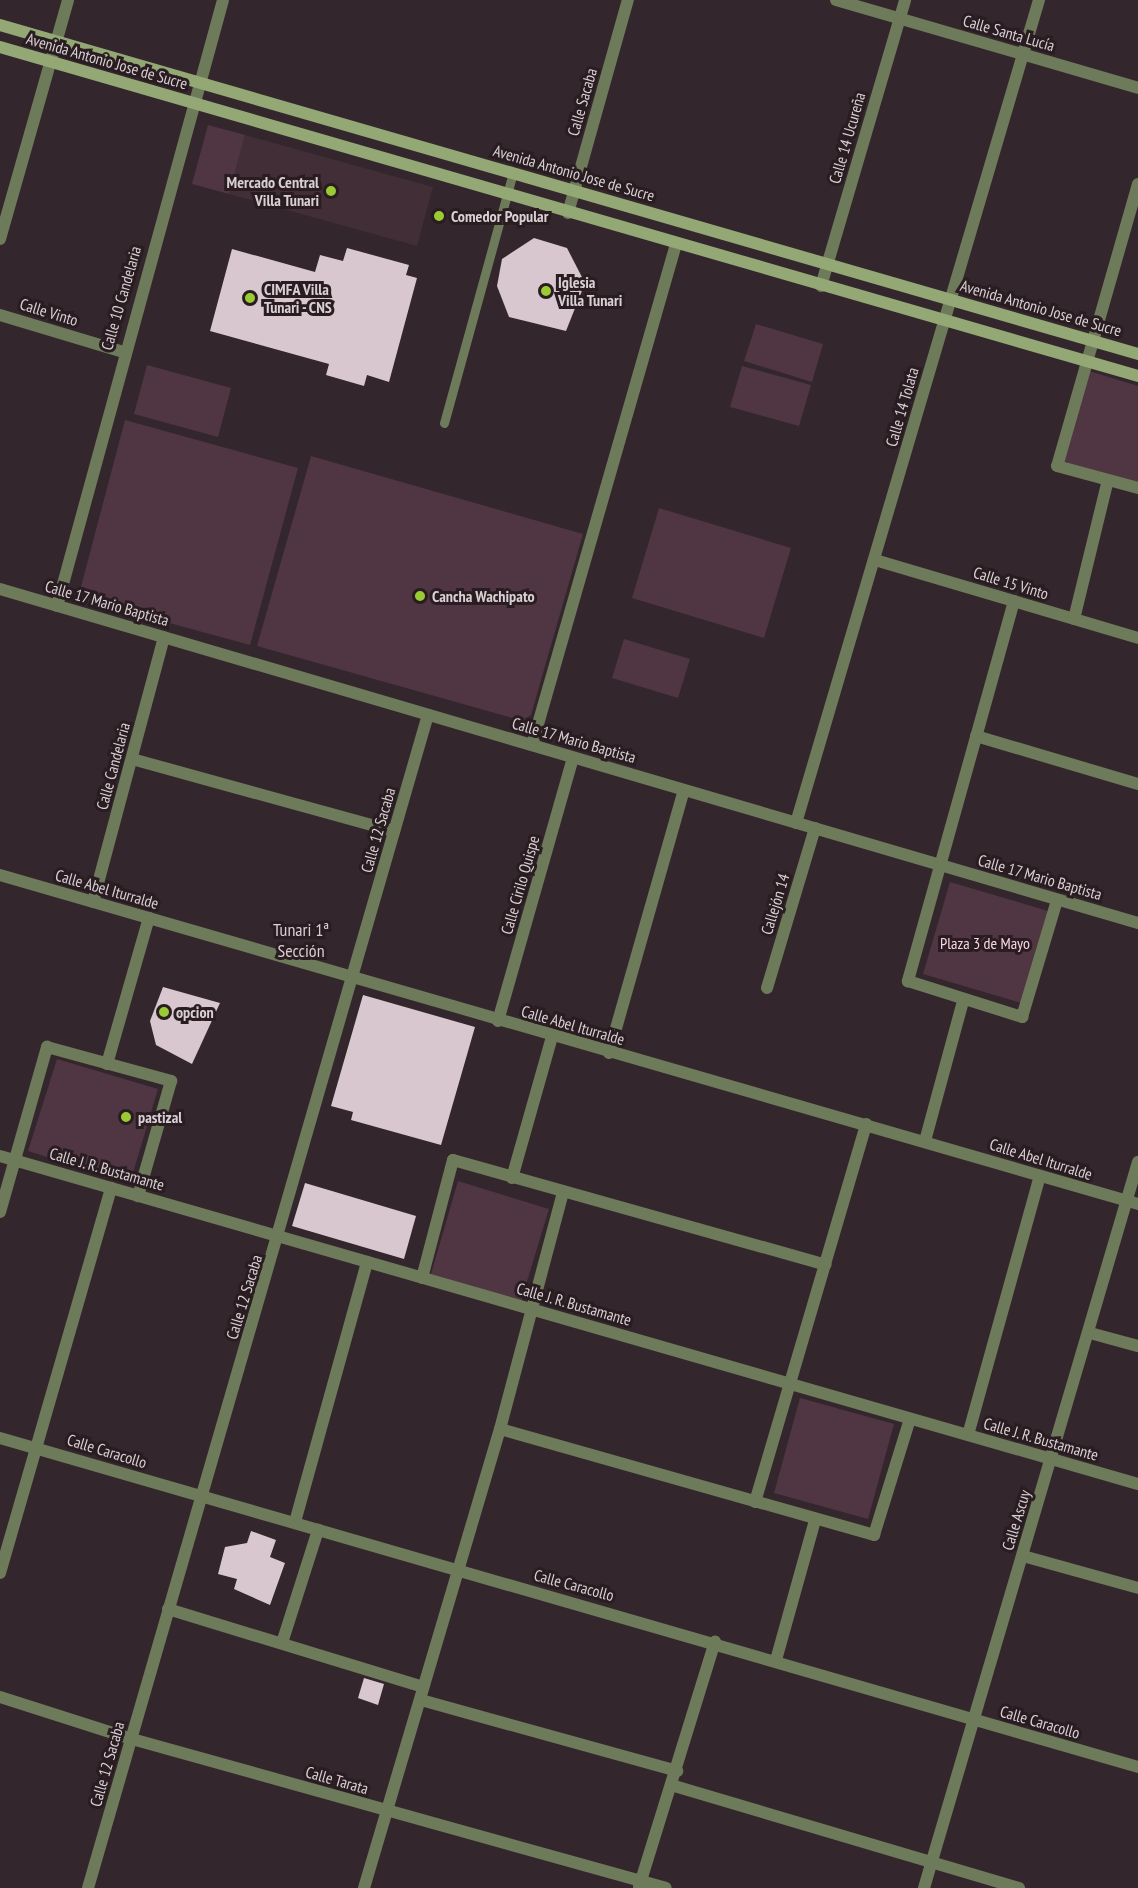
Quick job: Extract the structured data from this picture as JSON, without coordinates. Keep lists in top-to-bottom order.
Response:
{
  "streets": {
    "main road": ["Avenida Antonio Jose de Sucre"],
    "street": [
      "Calle Santa Lucía",
      "Calle Sacaba",
      "Calle 14 Ucureña",
      "Calle 10 Candelaria",
      "Calle Vinto",
      "Calle 14 Tolata",
      "Calle 15 Vinto",
      "Calle 17 Mario Baptista",
      "Calle Candelaria",
      "Calle 12 Sacaba",
      "Calle Cirilo Quispe",
      "Calle Abel Iturralde",
      "Callejón 14",
      "Calle J. R. Bustamante",
      "Calle Caracollo",
      "Calle Ascuy",
      "Calle Tarata"
    ]
  },
  "crossings": [
    ["Calle Santa Lucía", "Calle 14 Ucureña"],
    ["Calle Santa Lucía", "Calle 14 Tolata"],
    ["Avenida Antonio Jose de Sucre", "Calle Sacaba"],
    ["Avenida Antonio Jose de Sucre", "Calle 14 Ucureña"],
    ["Avenida Antonio Jose de Sucre", "Calle 10 Candelaria"],
    ["Avenida Antonio Jose de Sucre", "Calle 14 Tolata"],
    ["Calle 10 Candelaria", "Calle Vinto"],
    ["Calle 10 Candelaria", "Calle 17 Mario Baptista"],
    ["Calle 14 Tolata", "Calle 15 Vinto"],
    ["Calle 14 Tolata", "Calle 17 Mario Baptista"],
    ["Calle 17 Mario Baptista", "Calle Candelaria"],
    ["Calle 17 Mario Baptista", "Calle 12 Sacaba"],
    ["Calle 17 Mario Baptista", "Calle Cirilo Quispe"],
    ["Calle 17 Mario Baptista", "Callejón 14"],
    ["Calle Candelaria", "Calle Abel Iturralde"],
    ["Calle 12 Sacaba", "Calle Abel Iturralde"],
    ["Calle 12 Sacaba", "Calle J. R. Bustamante"],
    ["Calle 12 Sacaba", "Calle Caracollo"],
    ["Calle 12 Sacaba", "Calle Tarata"],
    ["Calle Cirilo Quispe", "Calle Abel Iturralde"],
    ["Calle Abel Iturralde", "Calle Ascuy"],
    ["Calle J. R. Bustamante", "Calle Ascuy"],
    ["Calle Caracollo", "Calle Ascuy"]
  ],
  "districts": ["Tunari 1ª Sección"],
  "parks": ["Plaza 3 de Mayo"],
  "places": [
    "Mercado Central Villa Tunari",
    "Comedor Popular",
    "Iglesia Villa Tunari",
    "CIMFA Villa Tunari - CNS",
    "Cancha Wachipato",
    "opcion",
    "pastizal"
  ]
}
